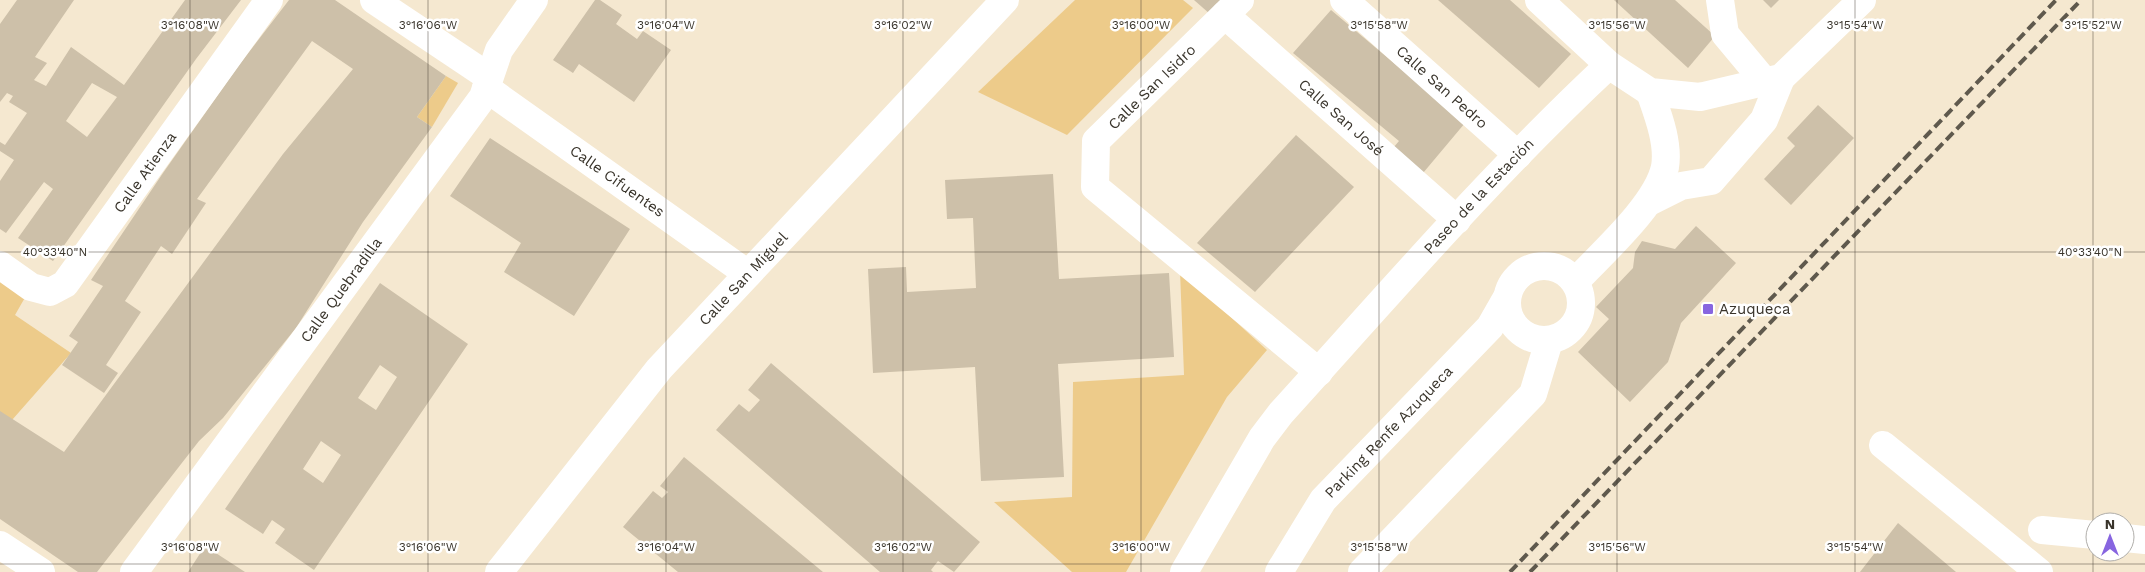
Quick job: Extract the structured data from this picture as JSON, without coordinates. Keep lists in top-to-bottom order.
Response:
{
  "streets": {
    "street": [
      "Calle San Isidro",
      "Calle San Pedro",
      "Calle San José",
      "Calle Atienza",
      "Calle Cifuentes",
      "Paseo de la Estación",
      "Calle San Miguel",
      "Calle Quebradilla",
      "Parking Renfe Azuqueca"
    ]
  },
  "crossings": [
    ["Calle San Isidro", "Calle San José"],
    ["Calle San Isidro", "Paseo de la Estación"],
    ["Calle San Pedro", "Paseo de la Estación"],
    ["Calle San José", "Paseo de la Estación"],
    ["Calle Cifuentes", "Calle San Miguel"],
    ["Calle Cifuentes", "Calle Quebradilla"]
  ],
  "places": {
    "transit": ["Azuqueca"]
  },
  "north": "top",
  "coordinates": [
    "3°16'08\"W",
    "3°16'06\"W",
    "3°16'04\"W",
    "3°16'02\"W",
    "3°16'00\"W",
    "3°15'58\"W",
    "3°15'56\"W",
    "3°15'54\"W",
    "3°15'52\"W",
    "40°33'40\"N"
  ]
}
